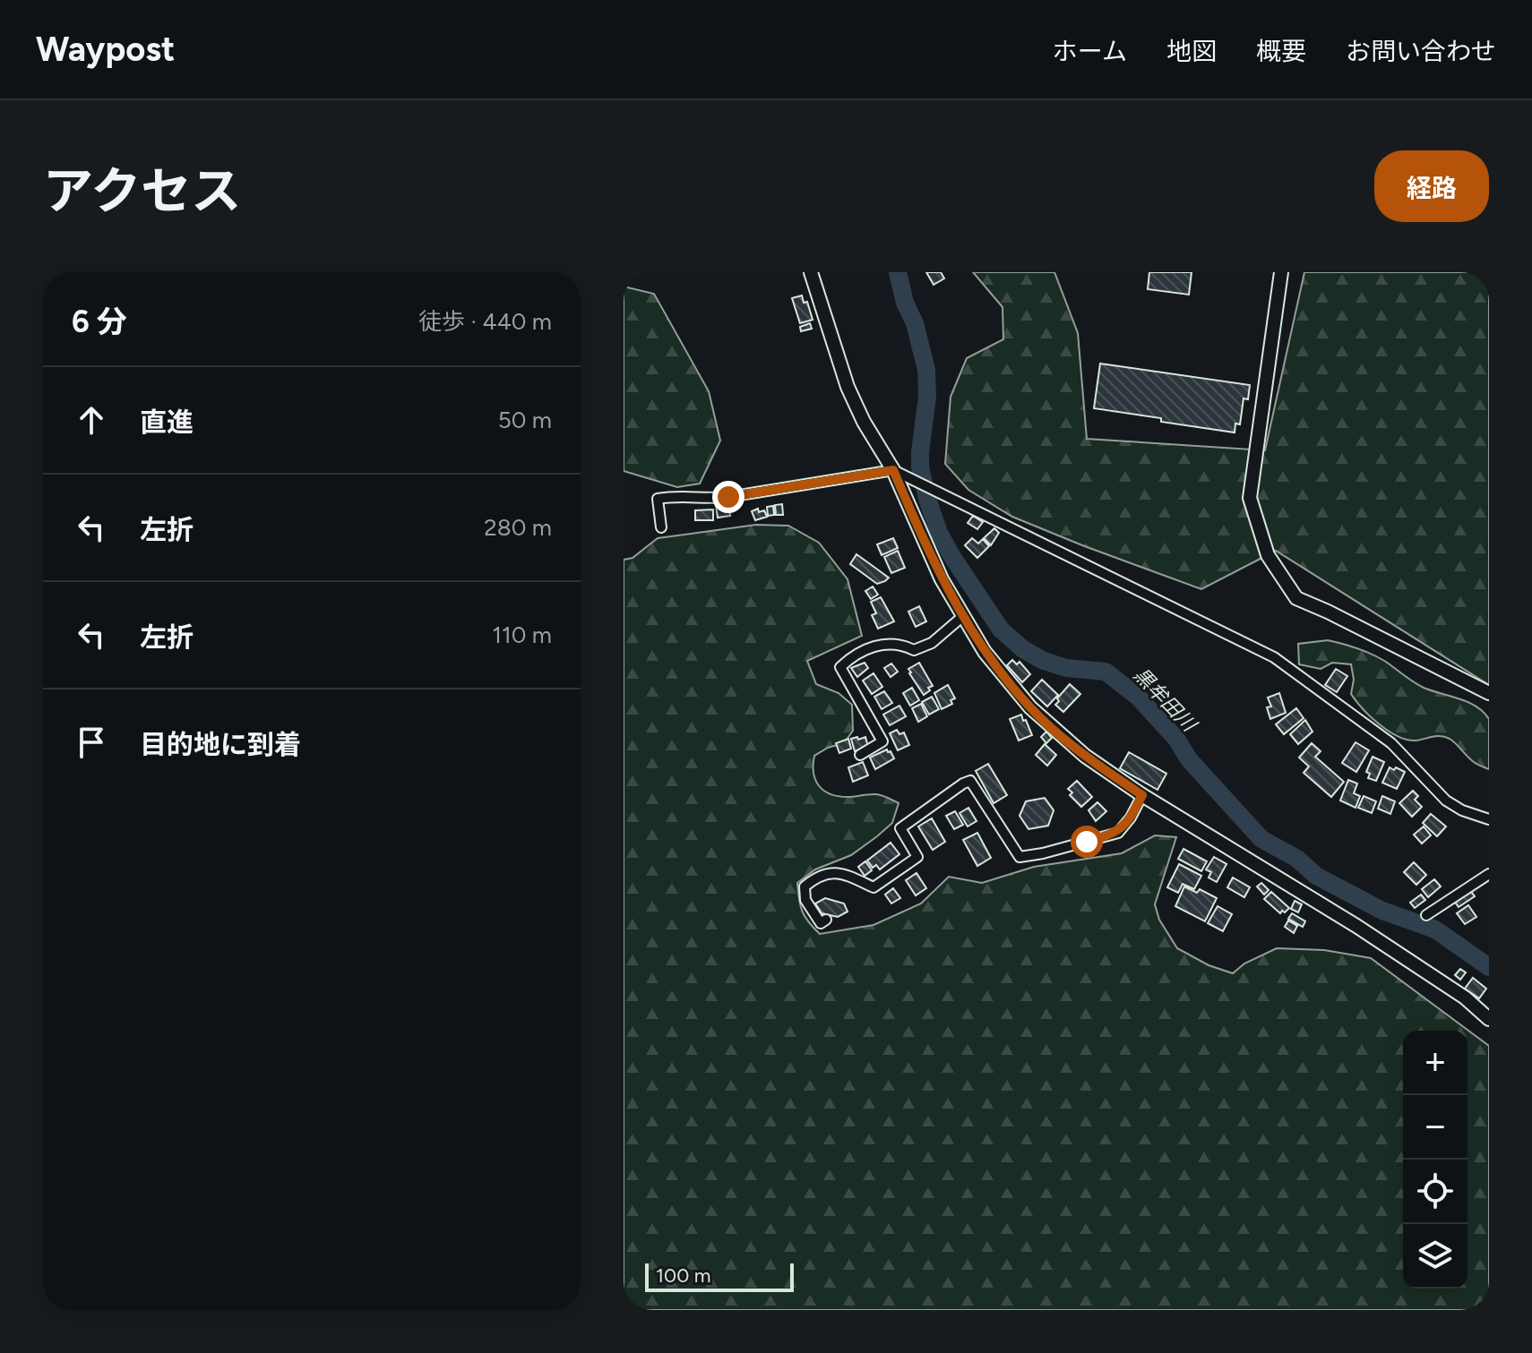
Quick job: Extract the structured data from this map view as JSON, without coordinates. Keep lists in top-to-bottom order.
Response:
{
  "water": ["黒牟田川"],
  "scale_bar": "100 m",
  "page": {
    "header": "Waypost",
    "nav": [
      "ホーム",
      "地図",
      "概要",
      "お問い合わせ"
    ],
    "title": "アクセス",
    "buttons": "経路",
    "heading": ["6 分", "徒歩 · 440 m"],
    "list": [
      ["直進", "50 m"],
      ["左折", "280 m"],
      ["左折", "110 m"],
      "目的地に到着"
    ],
    "map_buttons": ["+", "−"],
    "scale": "100 m"
  }
}
